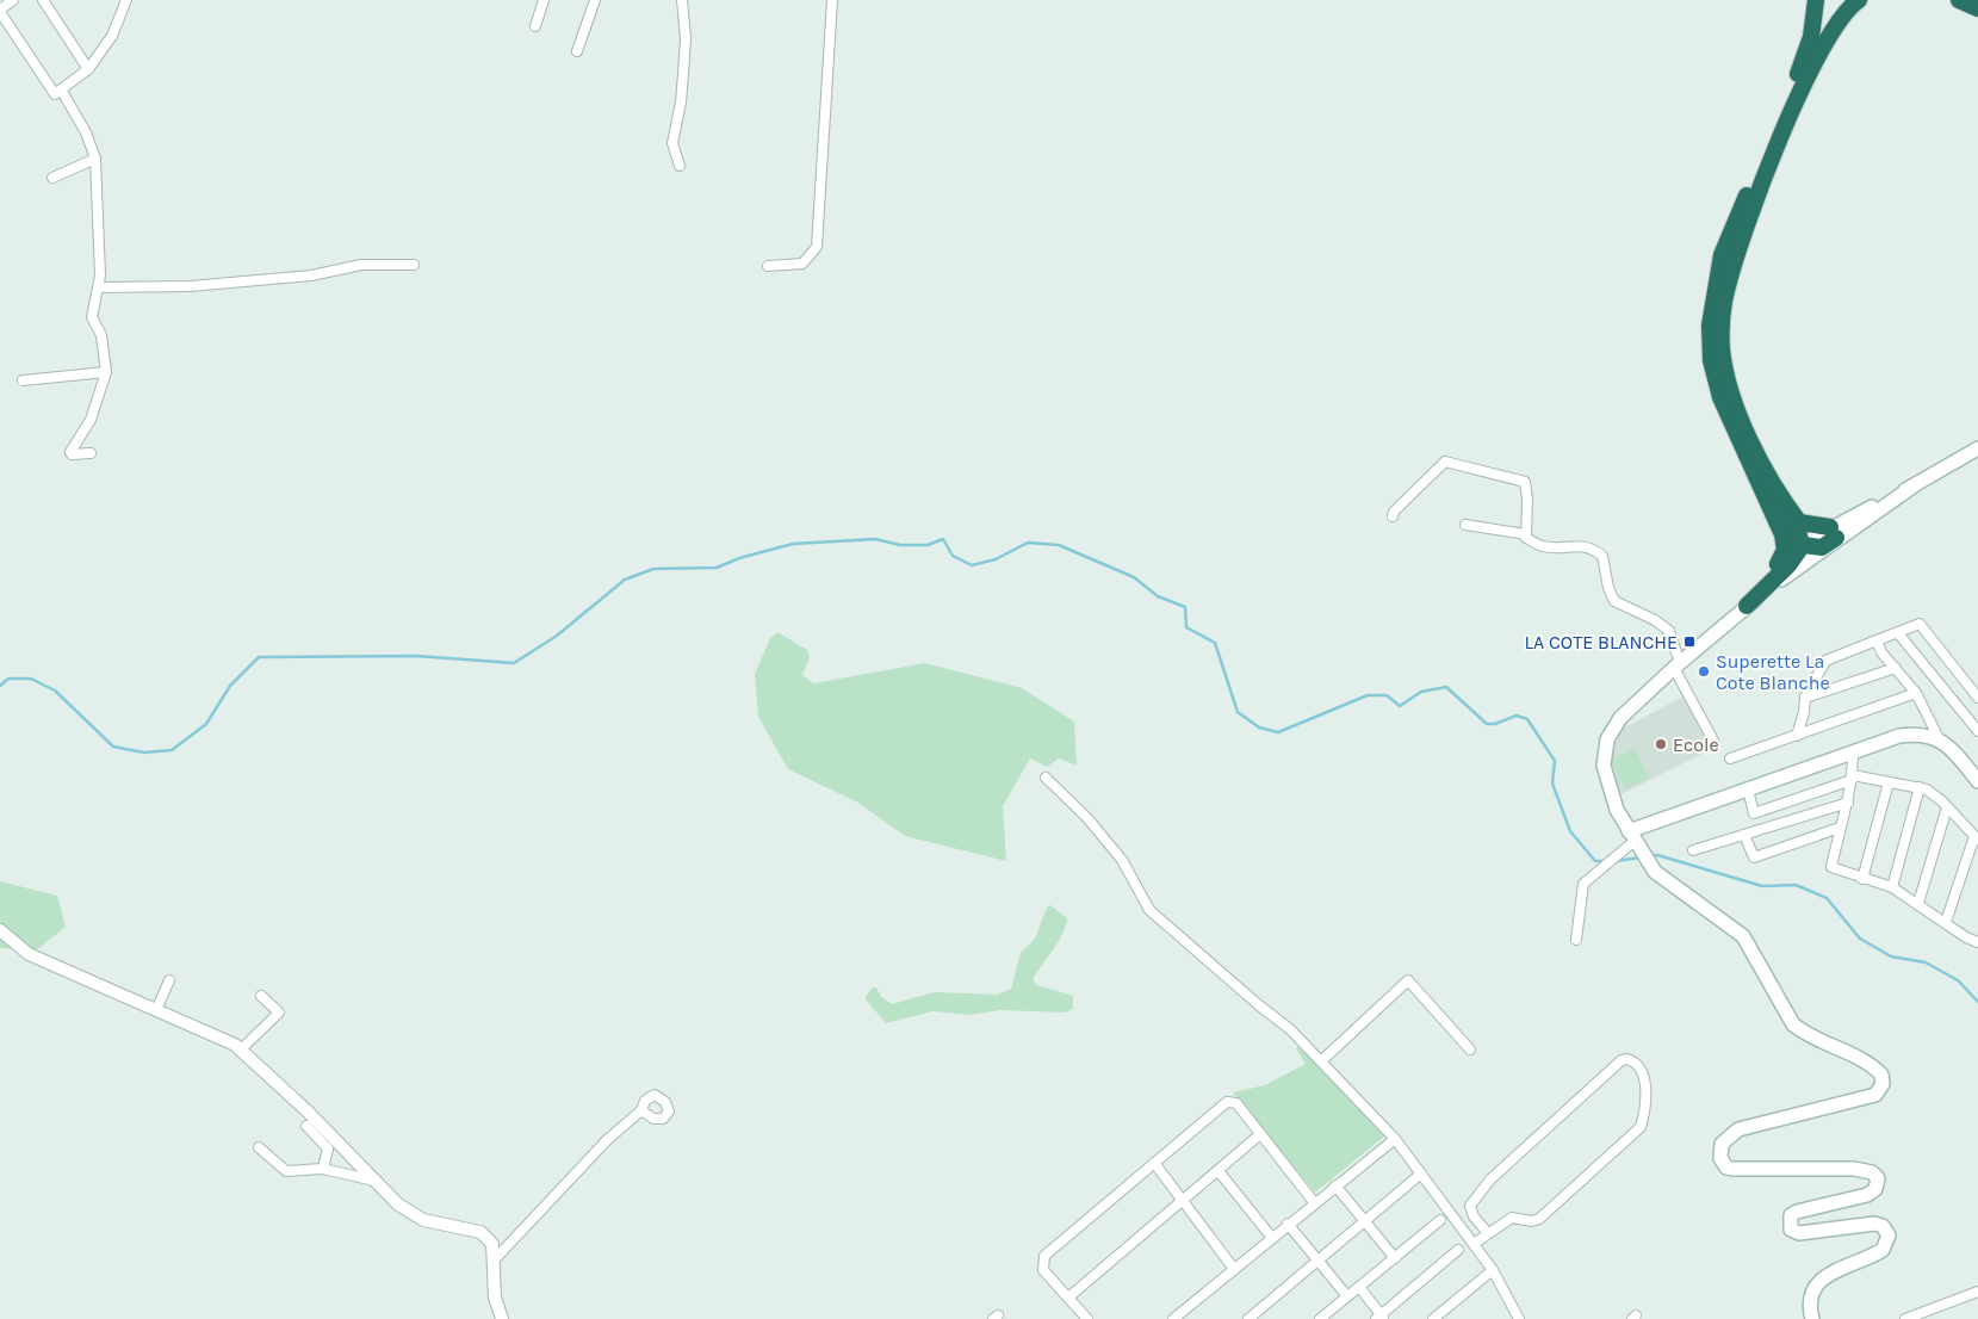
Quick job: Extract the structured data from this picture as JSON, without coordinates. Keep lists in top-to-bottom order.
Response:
{
  "places": {
    "transit": ["LA COTE BLANCHE"],
    "other": ["Superette La Cote Blanche", "Ecole"]
  }
}
